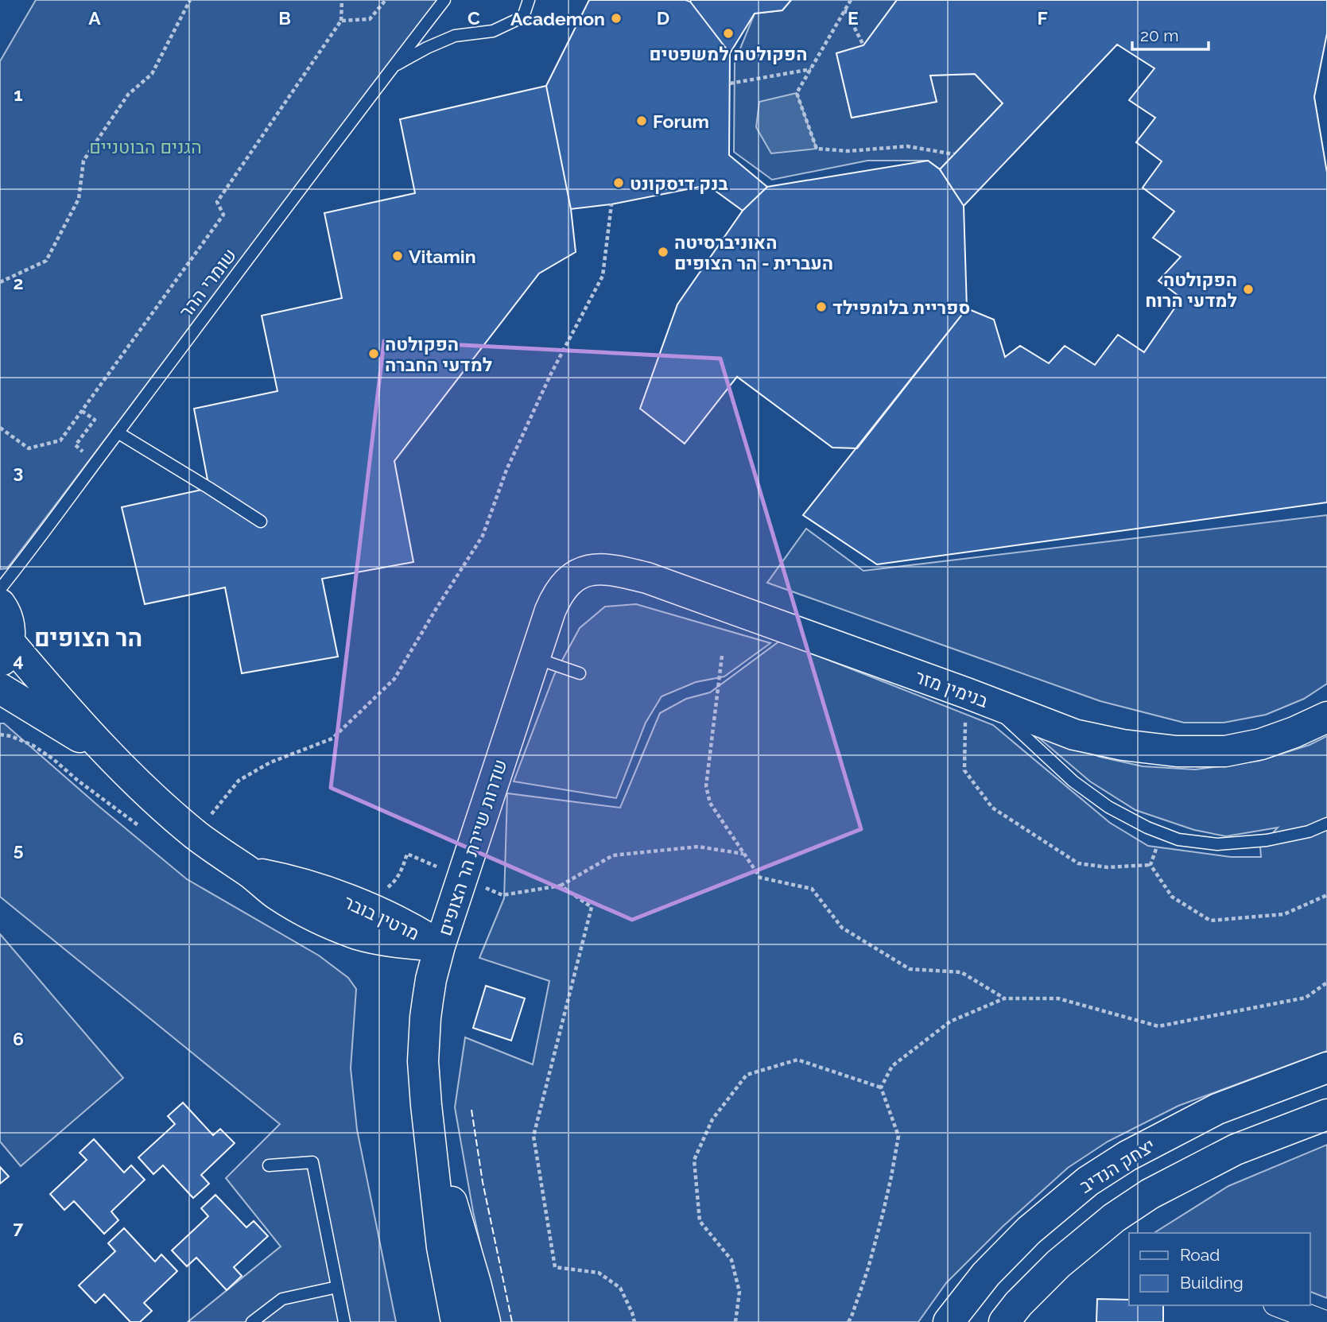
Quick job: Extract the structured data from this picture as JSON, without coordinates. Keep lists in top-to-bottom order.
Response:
{
  "streets": {
    "street": [
      "בנימין מזר",
      "שדרות שיירת הר הצופים",
      "מרטין בובר",
      "יצחק הנדיב"
    ],
    "lane": ["שומרי ההר"]
  },
  "crossings": [
    ["בנימין מזר", "שדרות שיירת הר הצופים"],
    ["שדרות שיירת הר הצופים", "מרטין בובר"]
  ],
  "districts": ["הר הצופים"],
  "parks": ["הגנים הבוטניים"],
  "places": [
    "Academon",
    "הפקולטה למשפטים",
    "Forum",
    "בנק דיסקונט",
    "האוניברסיטה העברית - הר הצופים",
    "Vitamin",
    "הפקולטה למדעי הרוח",
    "ספריית בלומפילד",
    "הפקולטה למדעי החברה"
  ],
  "legend": ["Road", "Building"],
  "scale_bar": "20 m",
  "grid": {
    "columns": [
      "A",
      "B",
      "C",
      "D",
      "E",
      "F"
    ],
    "rows": [
      "1",
      "2",
      "3",
      "4",
      "5",
      "6",
      "7"
    ]
  }
}
